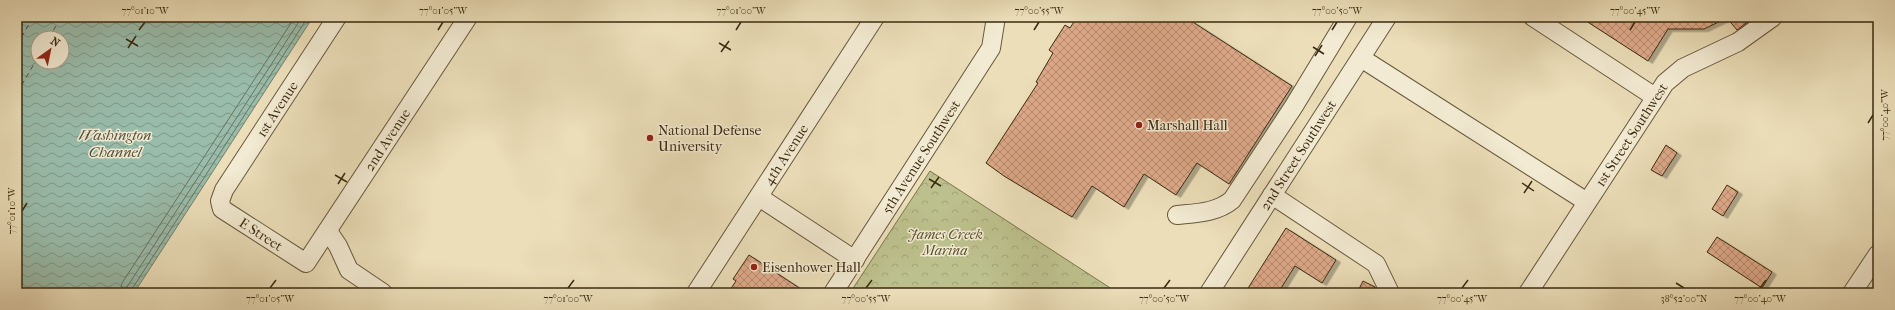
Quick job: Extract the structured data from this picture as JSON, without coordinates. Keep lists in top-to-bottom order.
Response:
{
  "streets": {
    "street": [
      "1st Avenue",
      "1st Street Southwest",
      "2nd Avenue",
      "4th Avenue",
      "2nd Street Southwest",
      "5th Avenue Southwest",
      "E Street"
    ]
  },
  "crossings": [
    ["1st Avenue", "E Street"],
    ["2nd Avenue", "E Street"]
  ],
  "water": ["Washington Channel"],
  "parks": ["James Creek Marina"],
  "places": ["Marshall Hall", "National Defense University", "Eisenhower Hall"],
  "north": "top right",
  "coordinates": [
    "77°01'10\"W",
    "77°01'05\"W",
    "77°01'00\"W",
    "77°00'55\"W",
    "77°00'50\"W",
    "77°00'45\"W",
    "77°00'40\"W",
    "38°52'00\"N"
  ]
}
